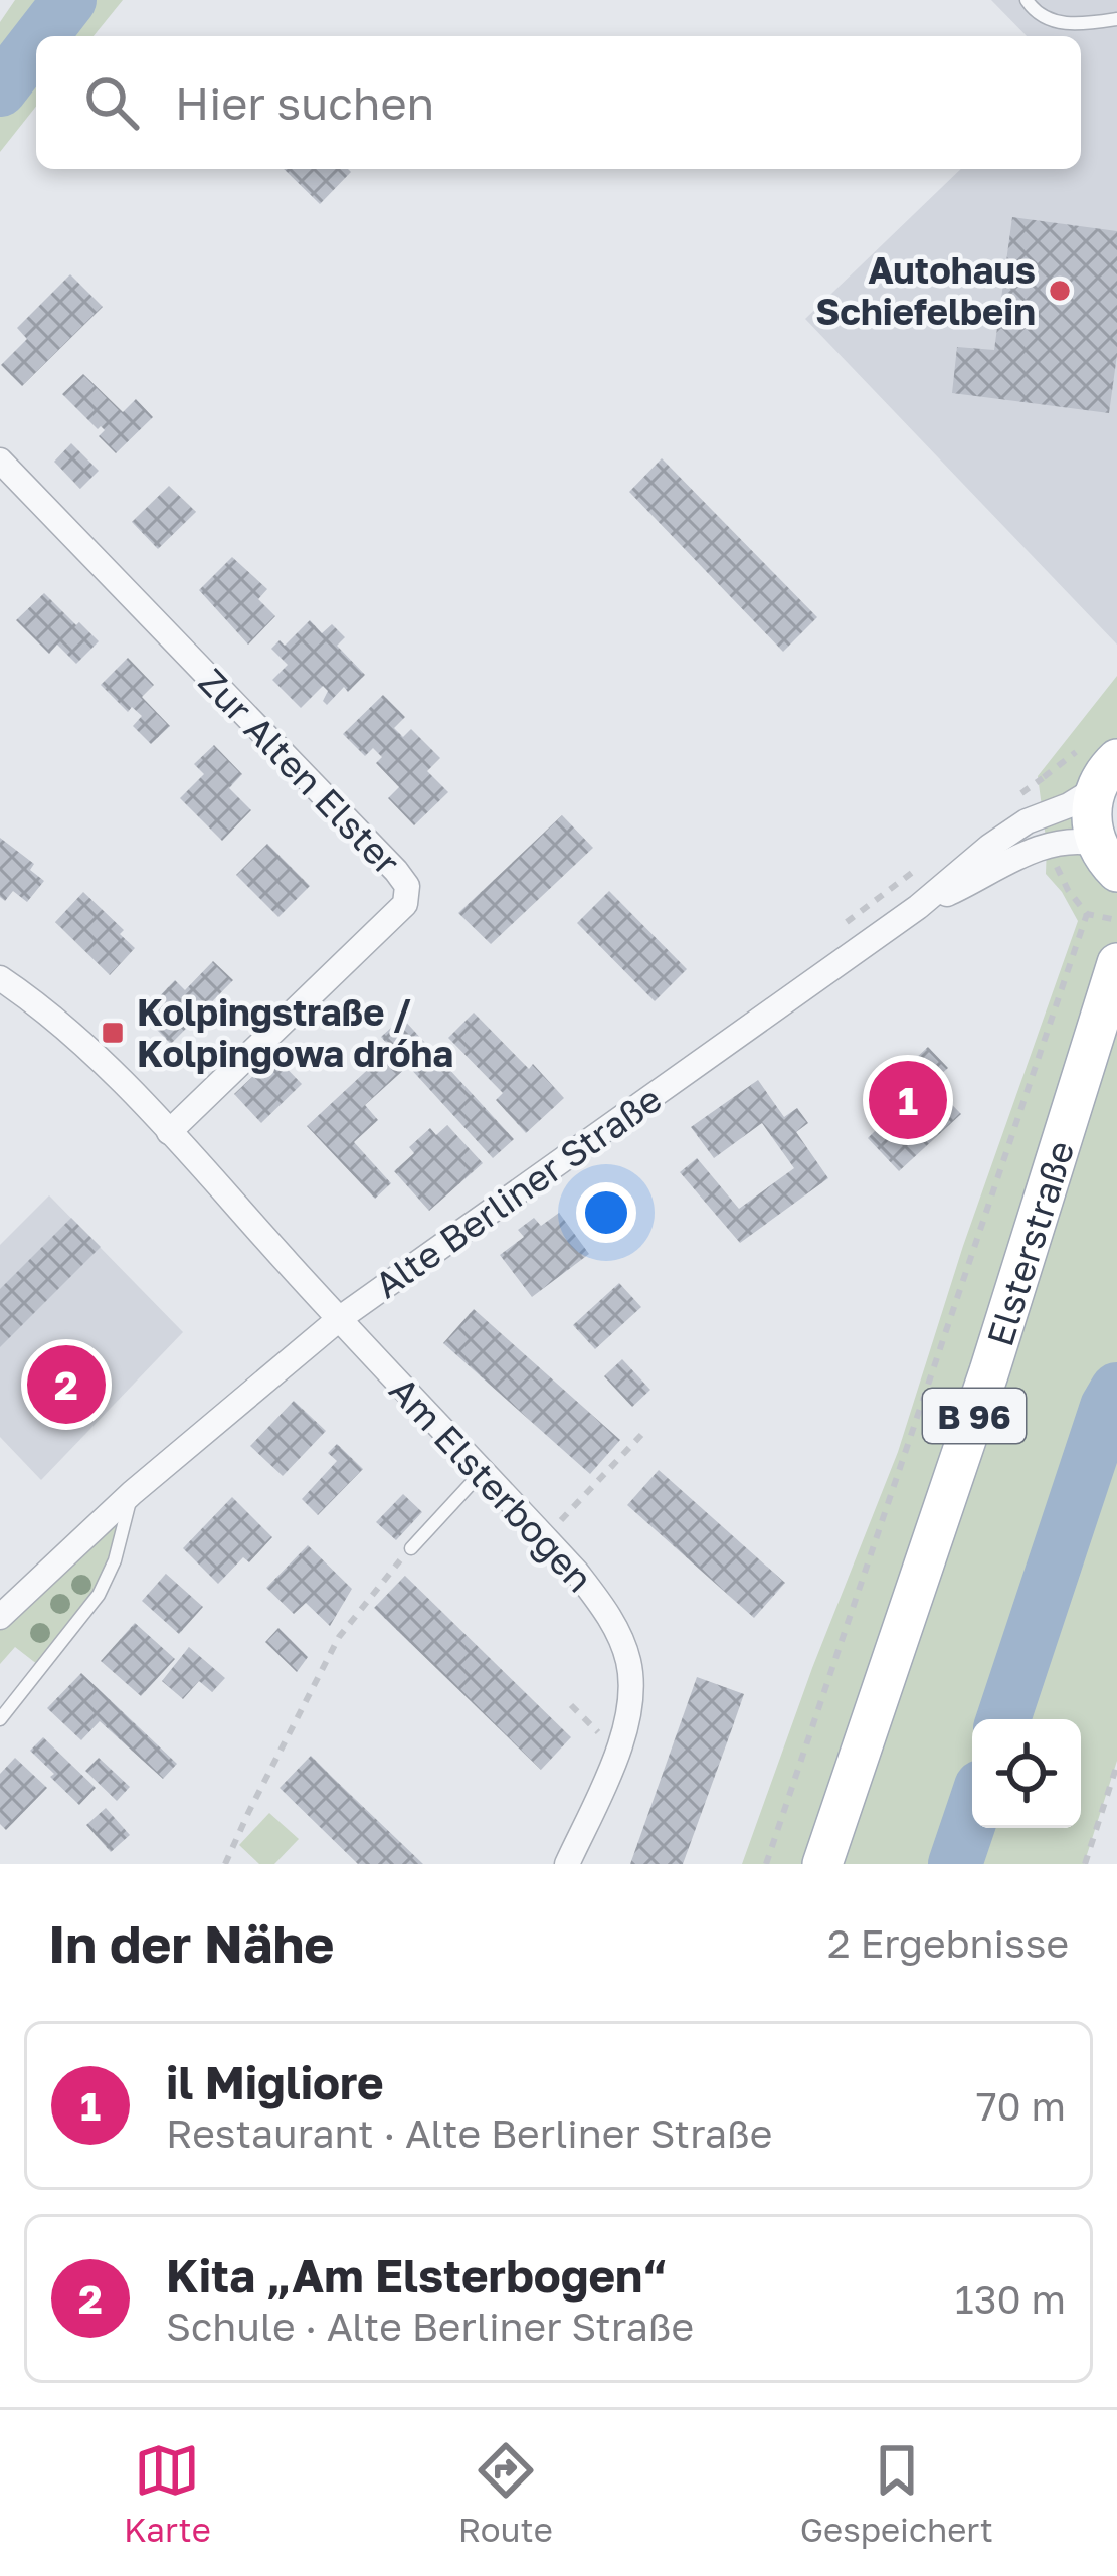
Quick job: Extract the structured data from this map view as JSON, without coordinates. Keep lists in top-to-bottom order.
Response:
{
  "streets": {
    "main road": ["Elsterstraße", "B 96"],
    "street": ["Zur Alten Elster", "Alte Berliner Straße", "Am Elsterbogen"]
  },
  "crossings": [
    ["Zur Alten Elster", "Am Elsterbogen"],
    ["Alte Berliner Straße", "Am Elsterbogen"]
  ],
  "places": {
    "other": ["Autohaus Schiefelbein"],
    "transit": ["Kolpingstraße / Kolpingowa dróha"]
  },
  "page": {
    "search": "Hier suchen",
    "pins": ["1", "2"],
    "heading": ["In der Nähe", "2 Ergebnisse"],
    "list": [
      {
        "mark": "1",
        "name": "il Migliore",
        "note": "Restaurant · Alte Berliner Straße",
        "value": "70 m"
      },
      {
        "mark": "2",
        "name": "Kita „Am Elsterbogen“",
        "note": "Schule · Alte Berliner Straße",
        "value": "130 m"
      }
    ],
    "nav": ["Karte", "Route", "Gespeichert"]
  }
}
